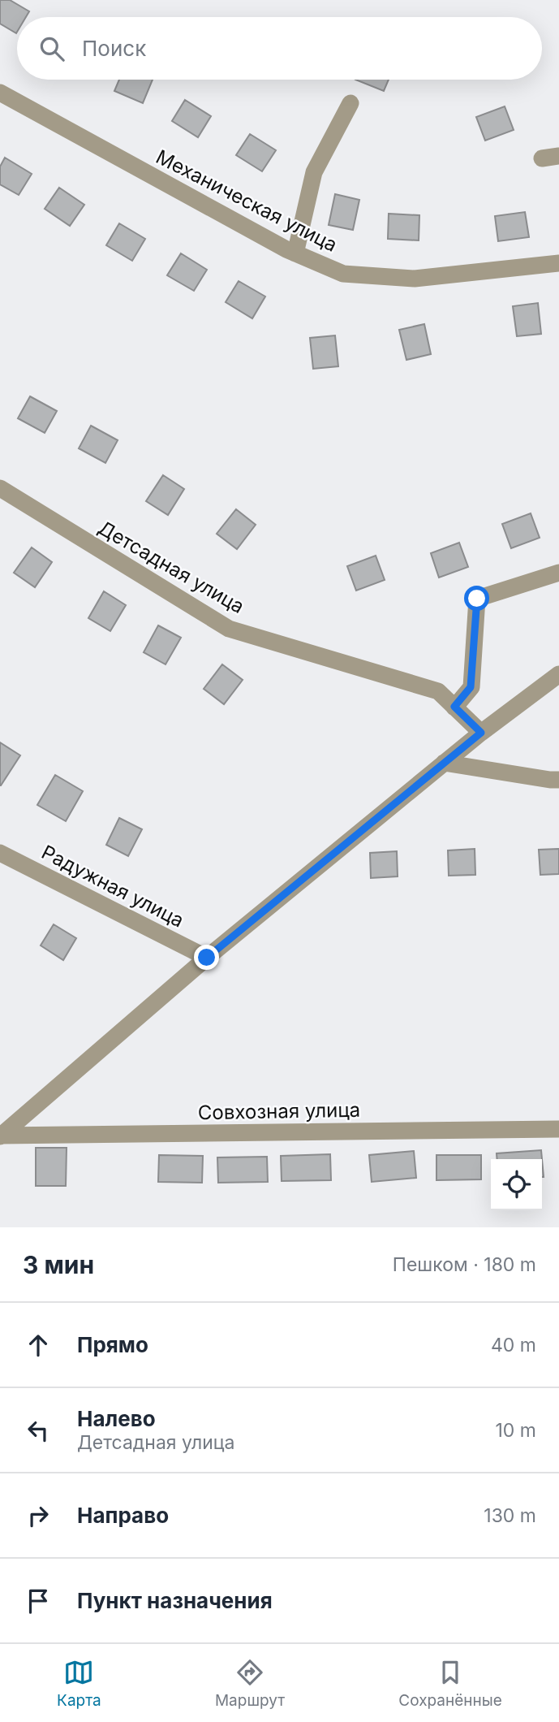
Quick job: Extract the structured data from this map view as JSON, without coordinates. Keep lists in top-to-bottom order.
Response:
{
  "streets": {
    "street": [
      "Механическая улица",
      "Детсадная улица",
      "Радужная улица",
      "Совхозная улица"
    ]
  },
  "page": {
    "search": "Поиск",
    "heading": ["3 мин", "Пешком · 180 m"],
    "list": [
      ["Прямо", "40 m"],
      ["Налево", "Детсадная улица", "10 m"],
      ["Направо", "130 m"],
      "Пункт назначения"
    ],
    "nav": ["Карта", "Маршрут", "Сохранённые"]
  }
}
